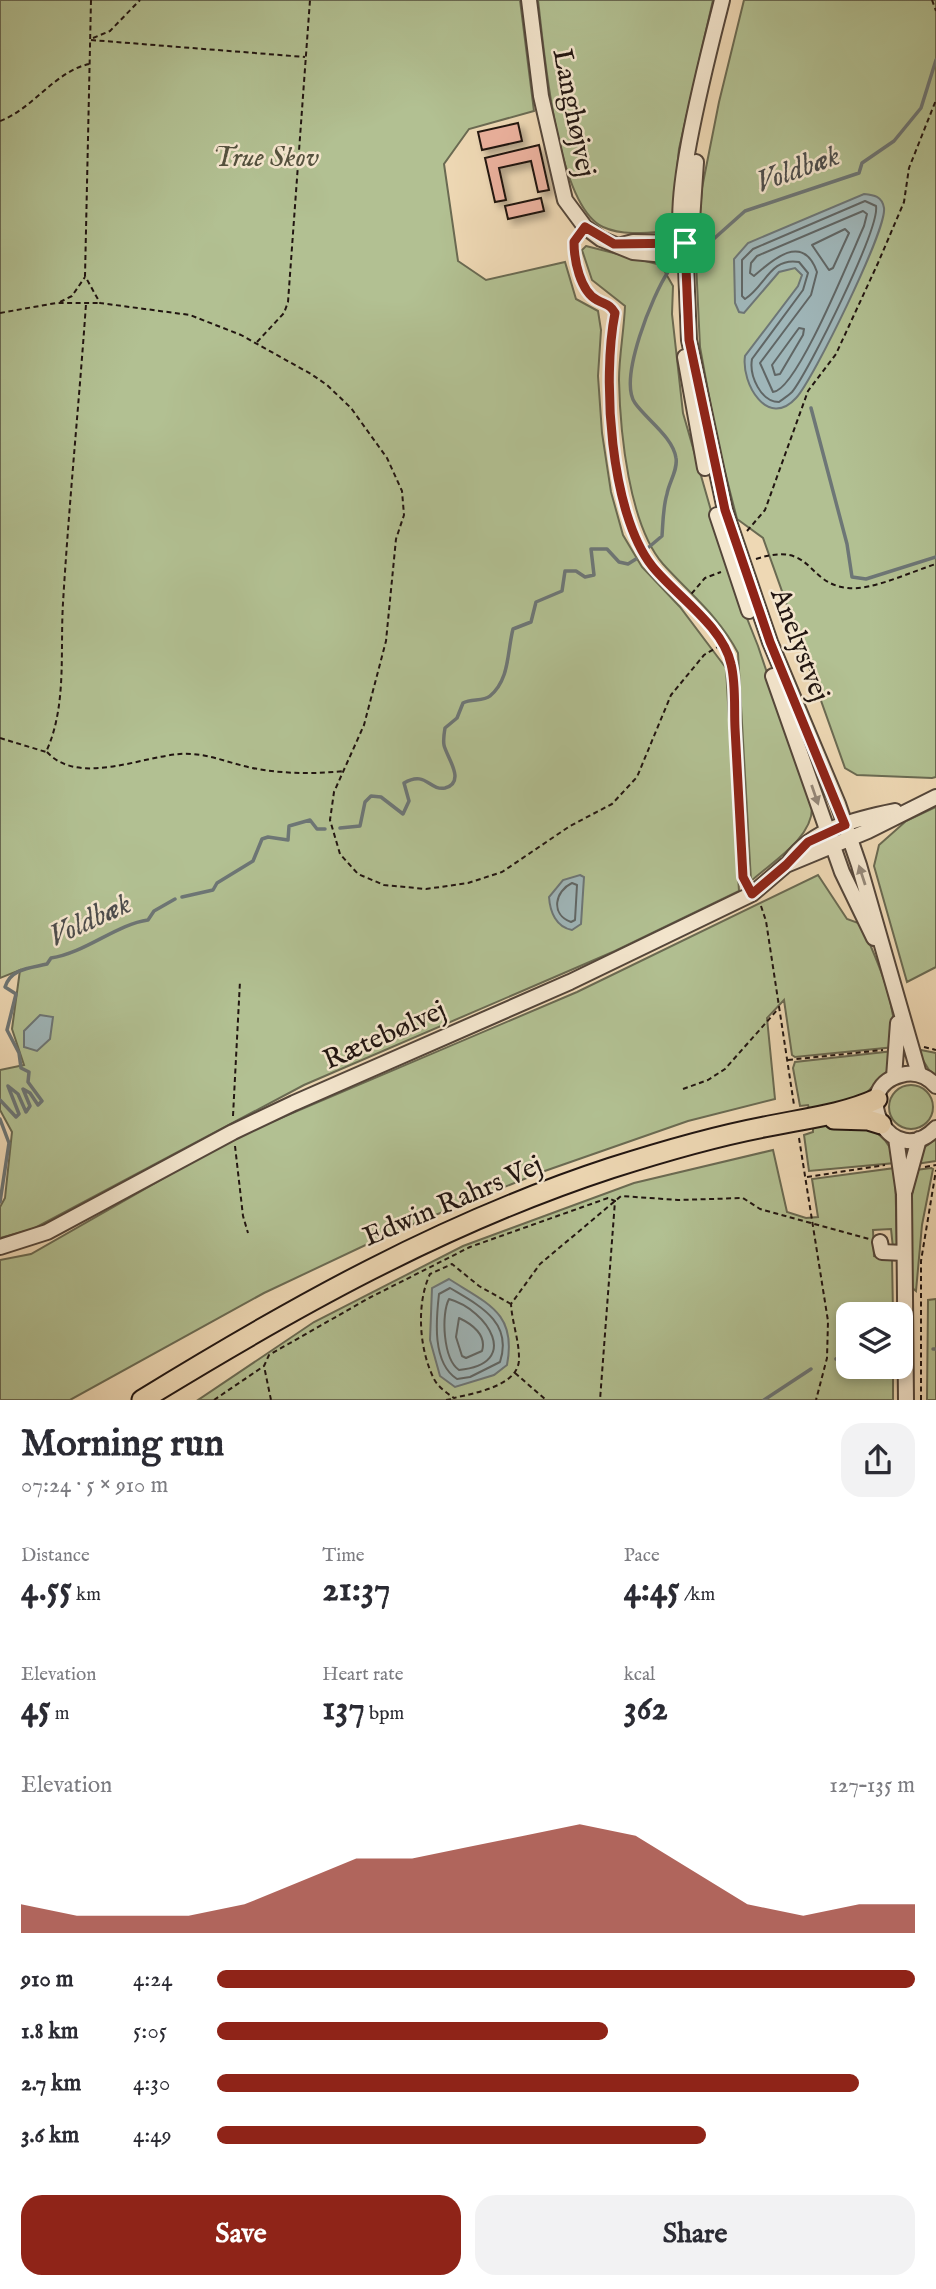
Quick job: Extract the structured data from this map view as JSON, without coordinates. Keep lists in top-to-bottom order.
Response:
{
  "streets": {
    "highway": ["Edwin Rahrs Vej"],
    "street": ["Langhøjvej", "Anelystvej", "Rætebølvej"]
  },
  "crossings": [
    ["Langhøjvej", "Anelystvej"],
    ["Anelystvej", "Rætebølvej"]
  ],
  "water": ["Voldbæk"],
  "parks": ["True Skov"],
  "page": {
    "heading": ["Morning run", "07:24 · 5 × 910 m"],
    "stats": [
      ["Distance", "4.55 km"],
      ["Time", "21:37"],
      ["Pace", "4:45 /km"],
      ["Elevation", "45 m"],
      ["Heart rate", "137 bpm"],
      ["kcal", "362"]
    ],
    "chart": ["Elevation", "127–135 m"],
    "list": [
      {
        "name": "910 m",
        "note": "4:24"
      },
      {
        "name": "1.8 km",
        "note": "5:05"
      },
      {
        "name": "2.7 km",
        "note": "4:30"
      },
      {
        "name": "3.6 km",
        "note": "4:49"
      }
    ],
    "buttons": ["Save", "Share"]
  }
}
